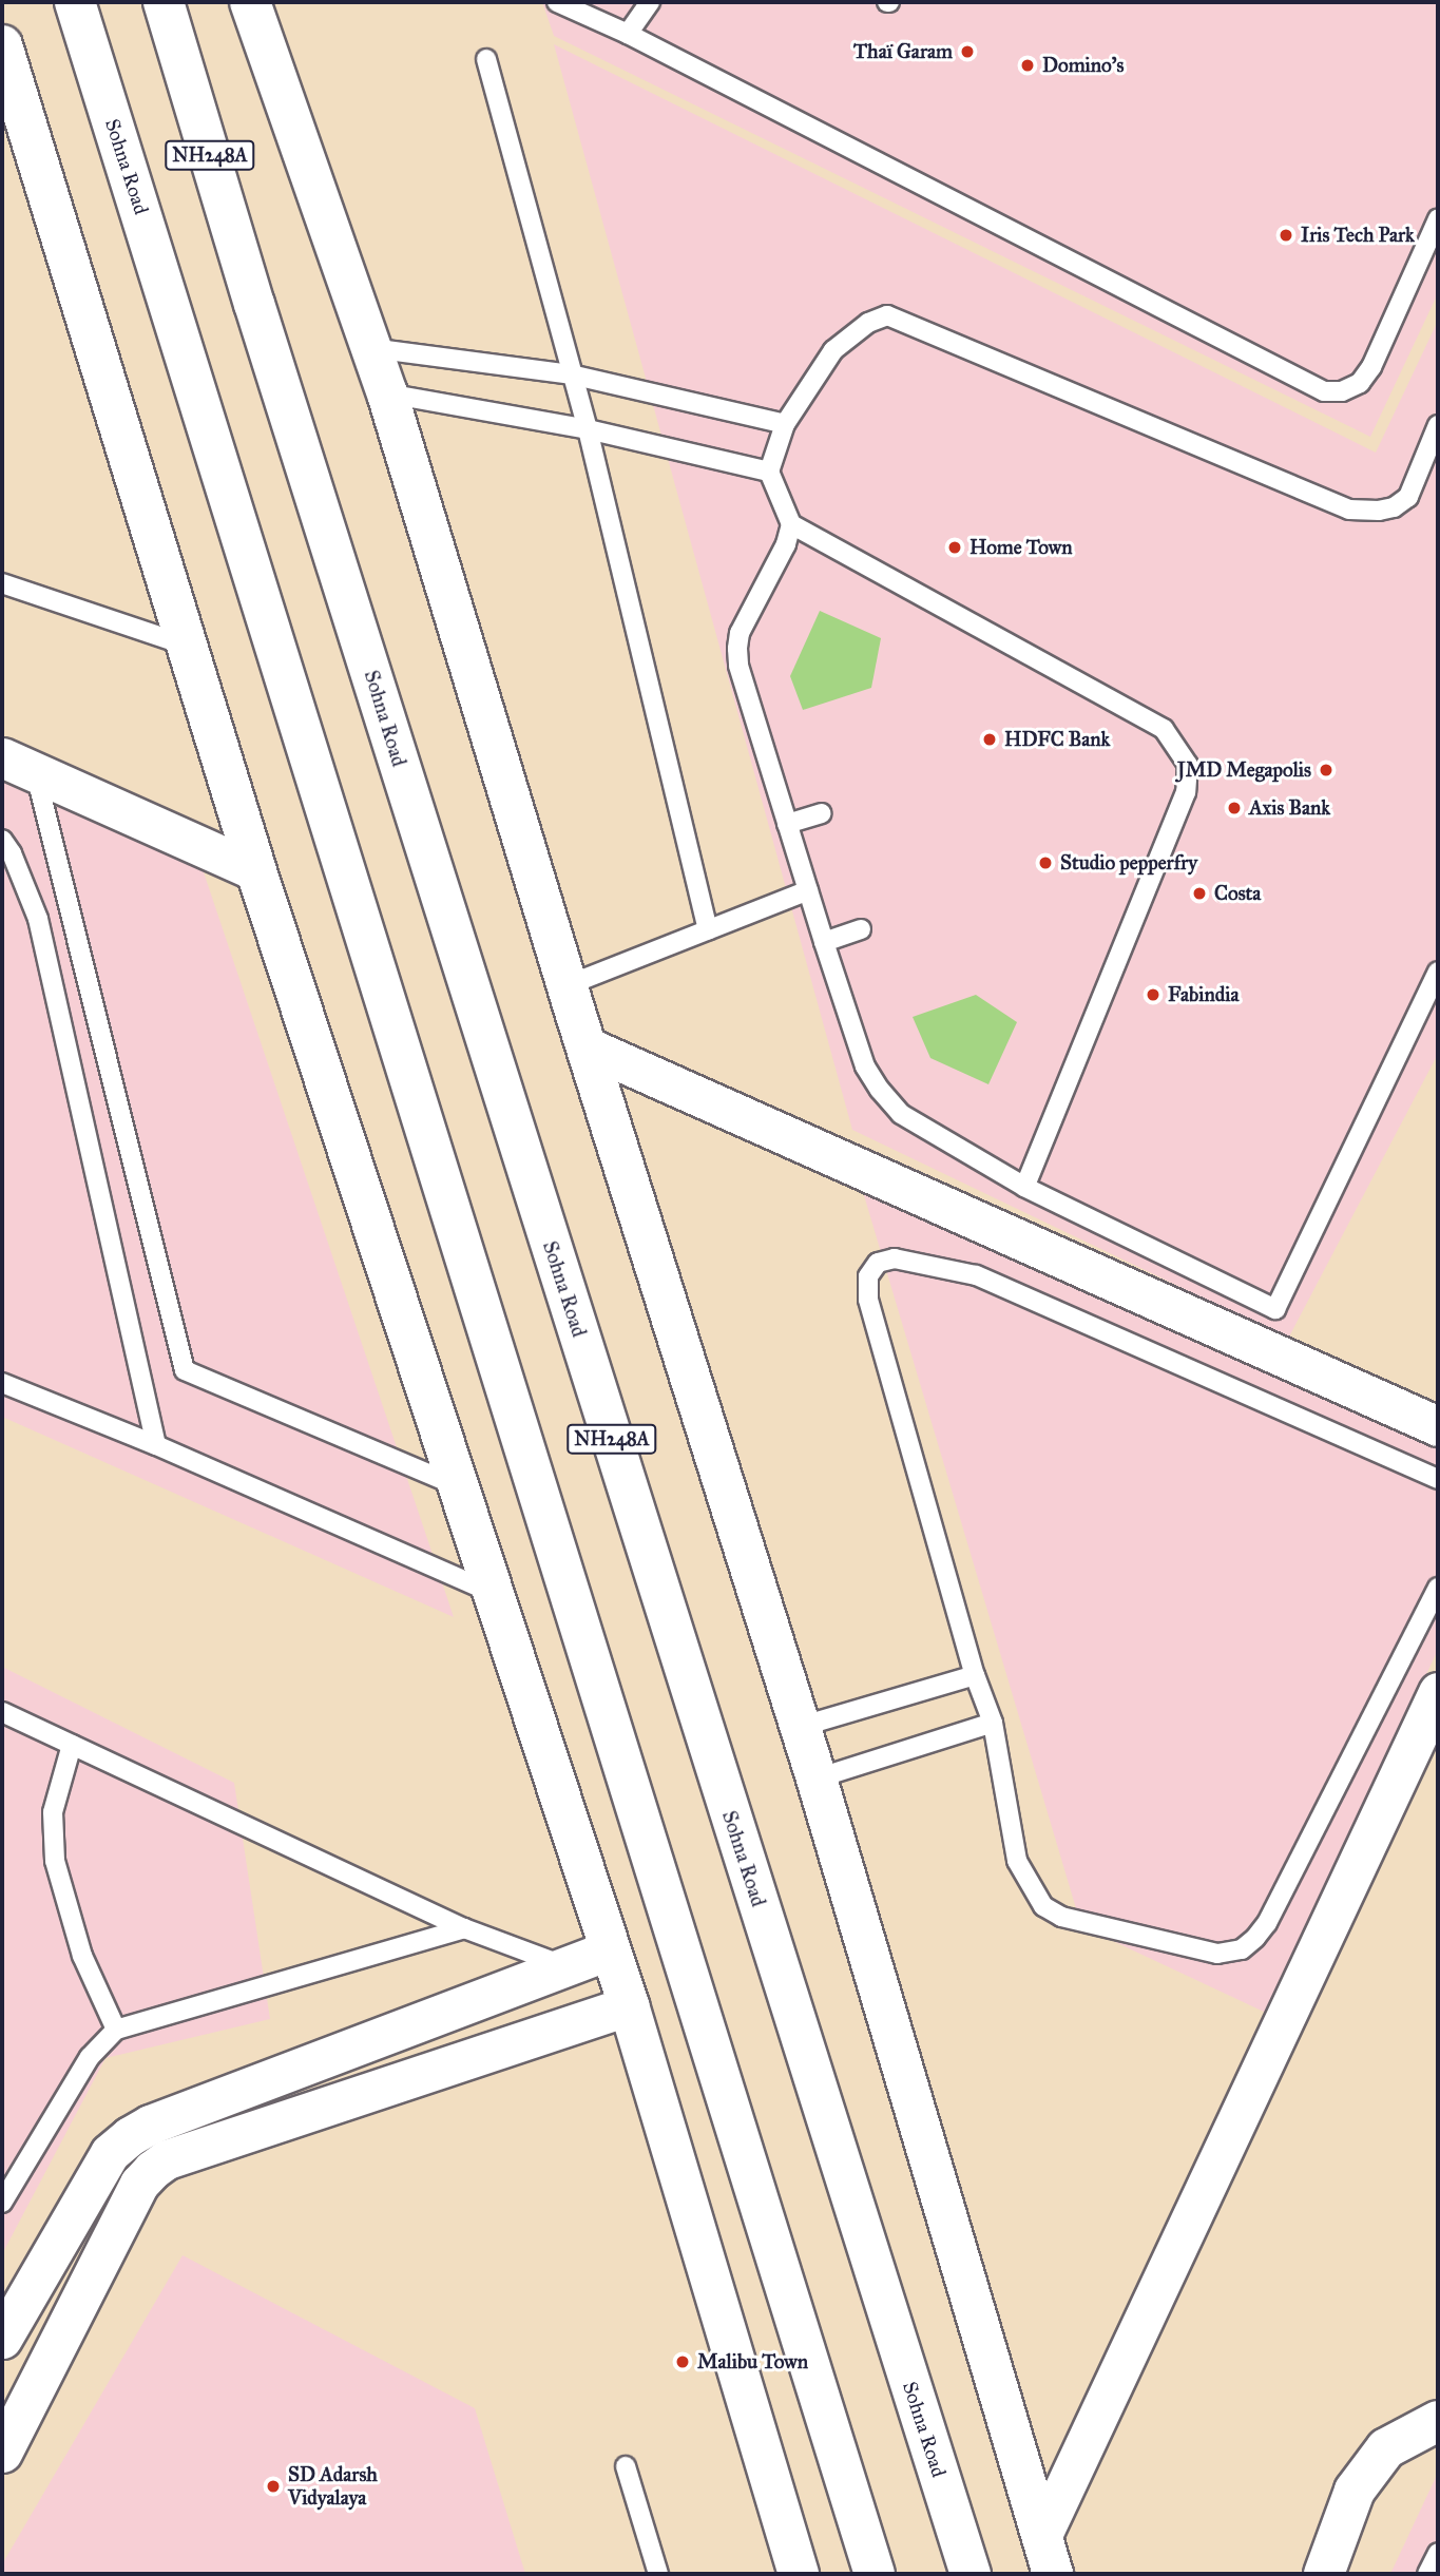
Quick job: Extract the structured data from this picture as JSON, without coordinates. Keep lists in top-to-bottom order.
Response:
{
  "streets": {
    "main road": ["NH248A", "Sohna Road"]
  },
  "places": [
    "Thaï Garam",
    "Domino's",
    "Iris Tech Park",
    "Home Town",
    "HDFC Bank",
    "JMD Megapolis",
    "Axis Bank",
    "Studio pepperfry",
    "Costa",
    "Fabindia",
    "Malibu Town",
    "SD Adarsh Vidyalaya"
  ]
}
